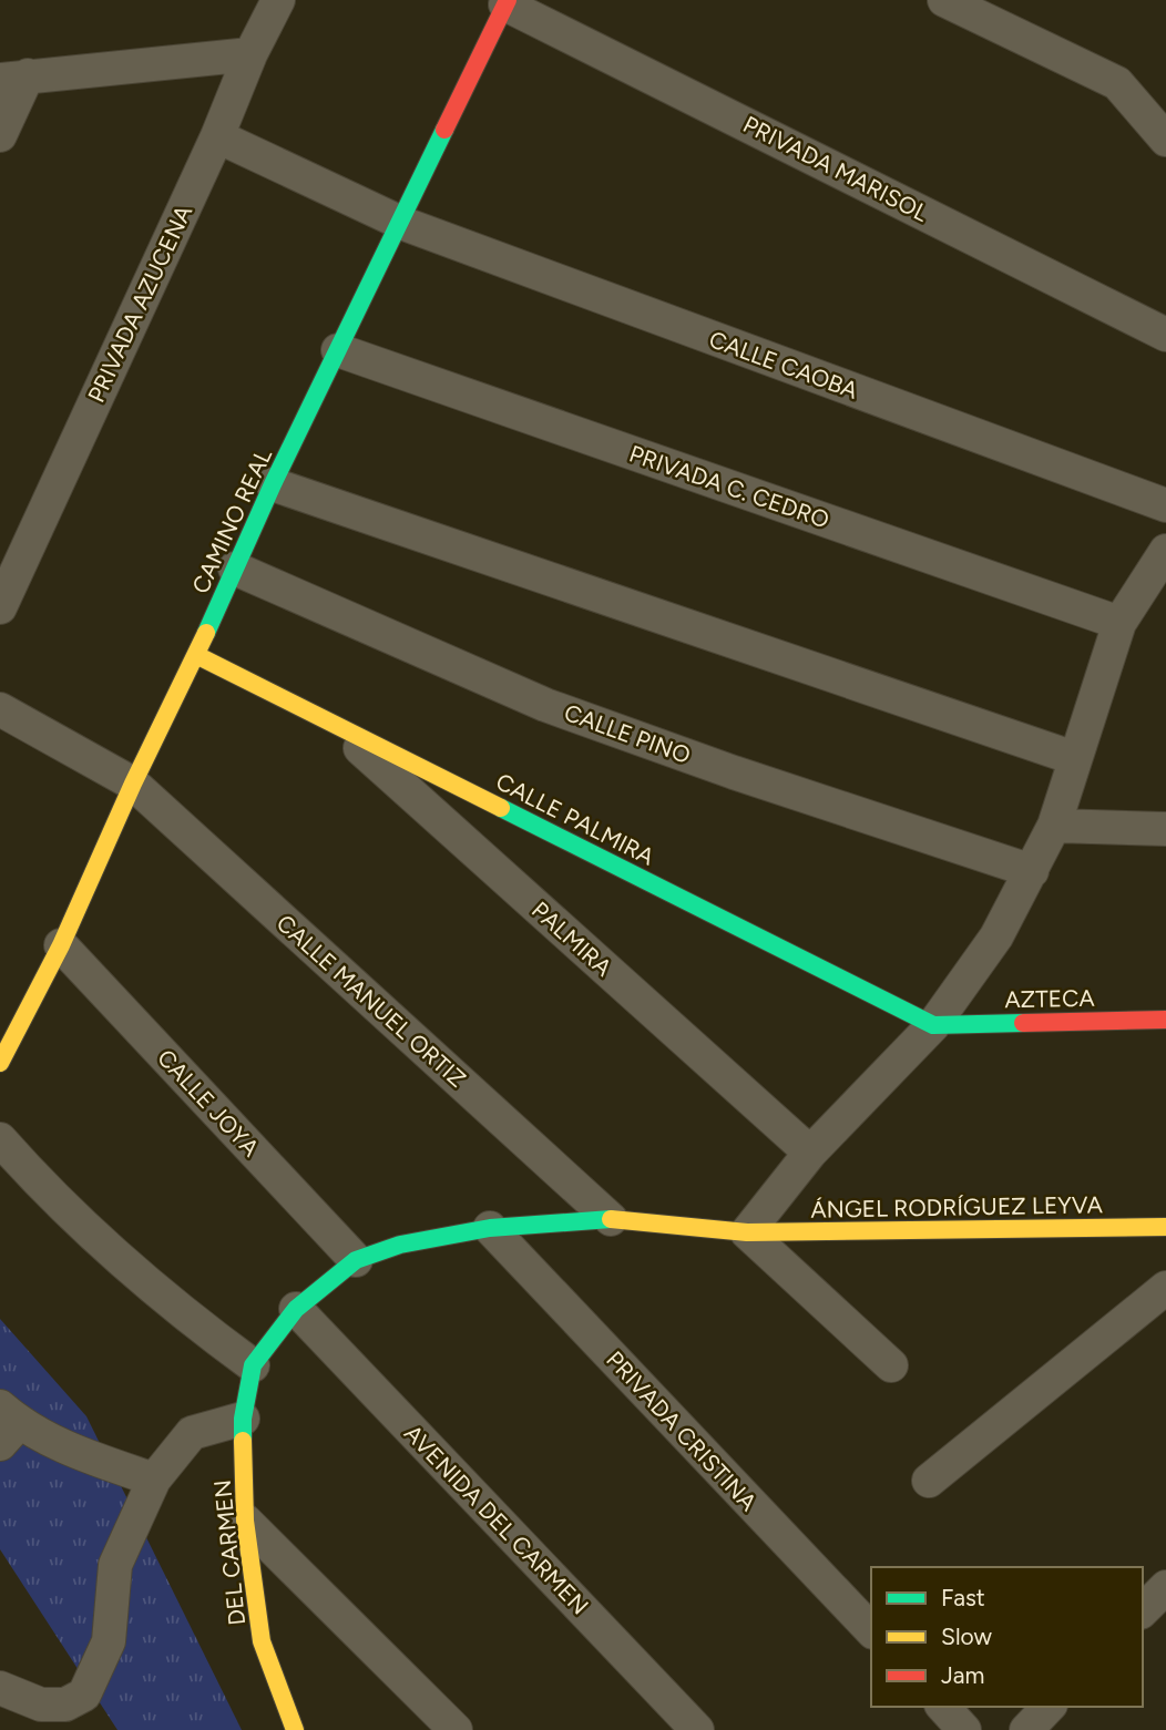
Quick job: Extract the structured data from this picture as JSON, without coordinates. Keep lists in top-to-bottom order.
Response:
{
  "streets": {
    "street": [
      "PRIVADA MARISOL",
      "PRIVADA AZUCENA",
      "CALLE CAOBA",
      "PRIVADA C. CEDRO",
      "CAMINO REAL",
      "CALLE PINO",
      "CALLE PALMIRA",
      "PALMIRA",
      "AZTECA",
      "CALLE MANUEL ORTIZ",
      "CALLE JOYA",
      "ÁNGEL RODRÍGUEZ LEYVA",
      "PRIVADA CRISTINA",
      "AVENIDA DEL CARMEN",
      "DEL CARMEN"
    ]
  },
  "crossings": [
    ["PRIVADA MARISOL", "CAMINO REAL"],
    ["PRIVADA AZUCENA", "CALLE CAOBA"],
    ["CALLE CAOBA", "CAMINO REAL"],
    ["PRIVADA C. CEDRO", "CAMINO REAL"],
    ["CAMINO REAL", "CALLE PINO"],
    ["CAMINO REAL", "CALLE PALMIRA"],
    ["CAMINO REAL", "CALLE MANUEL ORTIZ"],
    ["CAMINO REAL", "CALLE JOYA"],
    ["CALLE PALMIRA", "PALMIRA"],
    ["CALLE PALMIRA", "AZTECA"],
    ["CALLE MANUEL ORTIZ", "ÁNGEL RODRÍGUEZ LEYVA"],
    ["CALLE JOYA", "ÁNGEL RODRÍGUEZ LEYVA"],
    ["ÁNGEL RODRÍGUEZ LEYVA", "PRIVADA CRISTINA"],
    ["ÁNGEL RODRÍGUEZ LEYVA", "AVENIDA DEL CARMEN"],
    ["ÁNGEL RODRÍGUEZ LEYVA", "DEL CARMEN"]
  ],
  "legend": ["Fast", "Slow", "Jam"]
}
